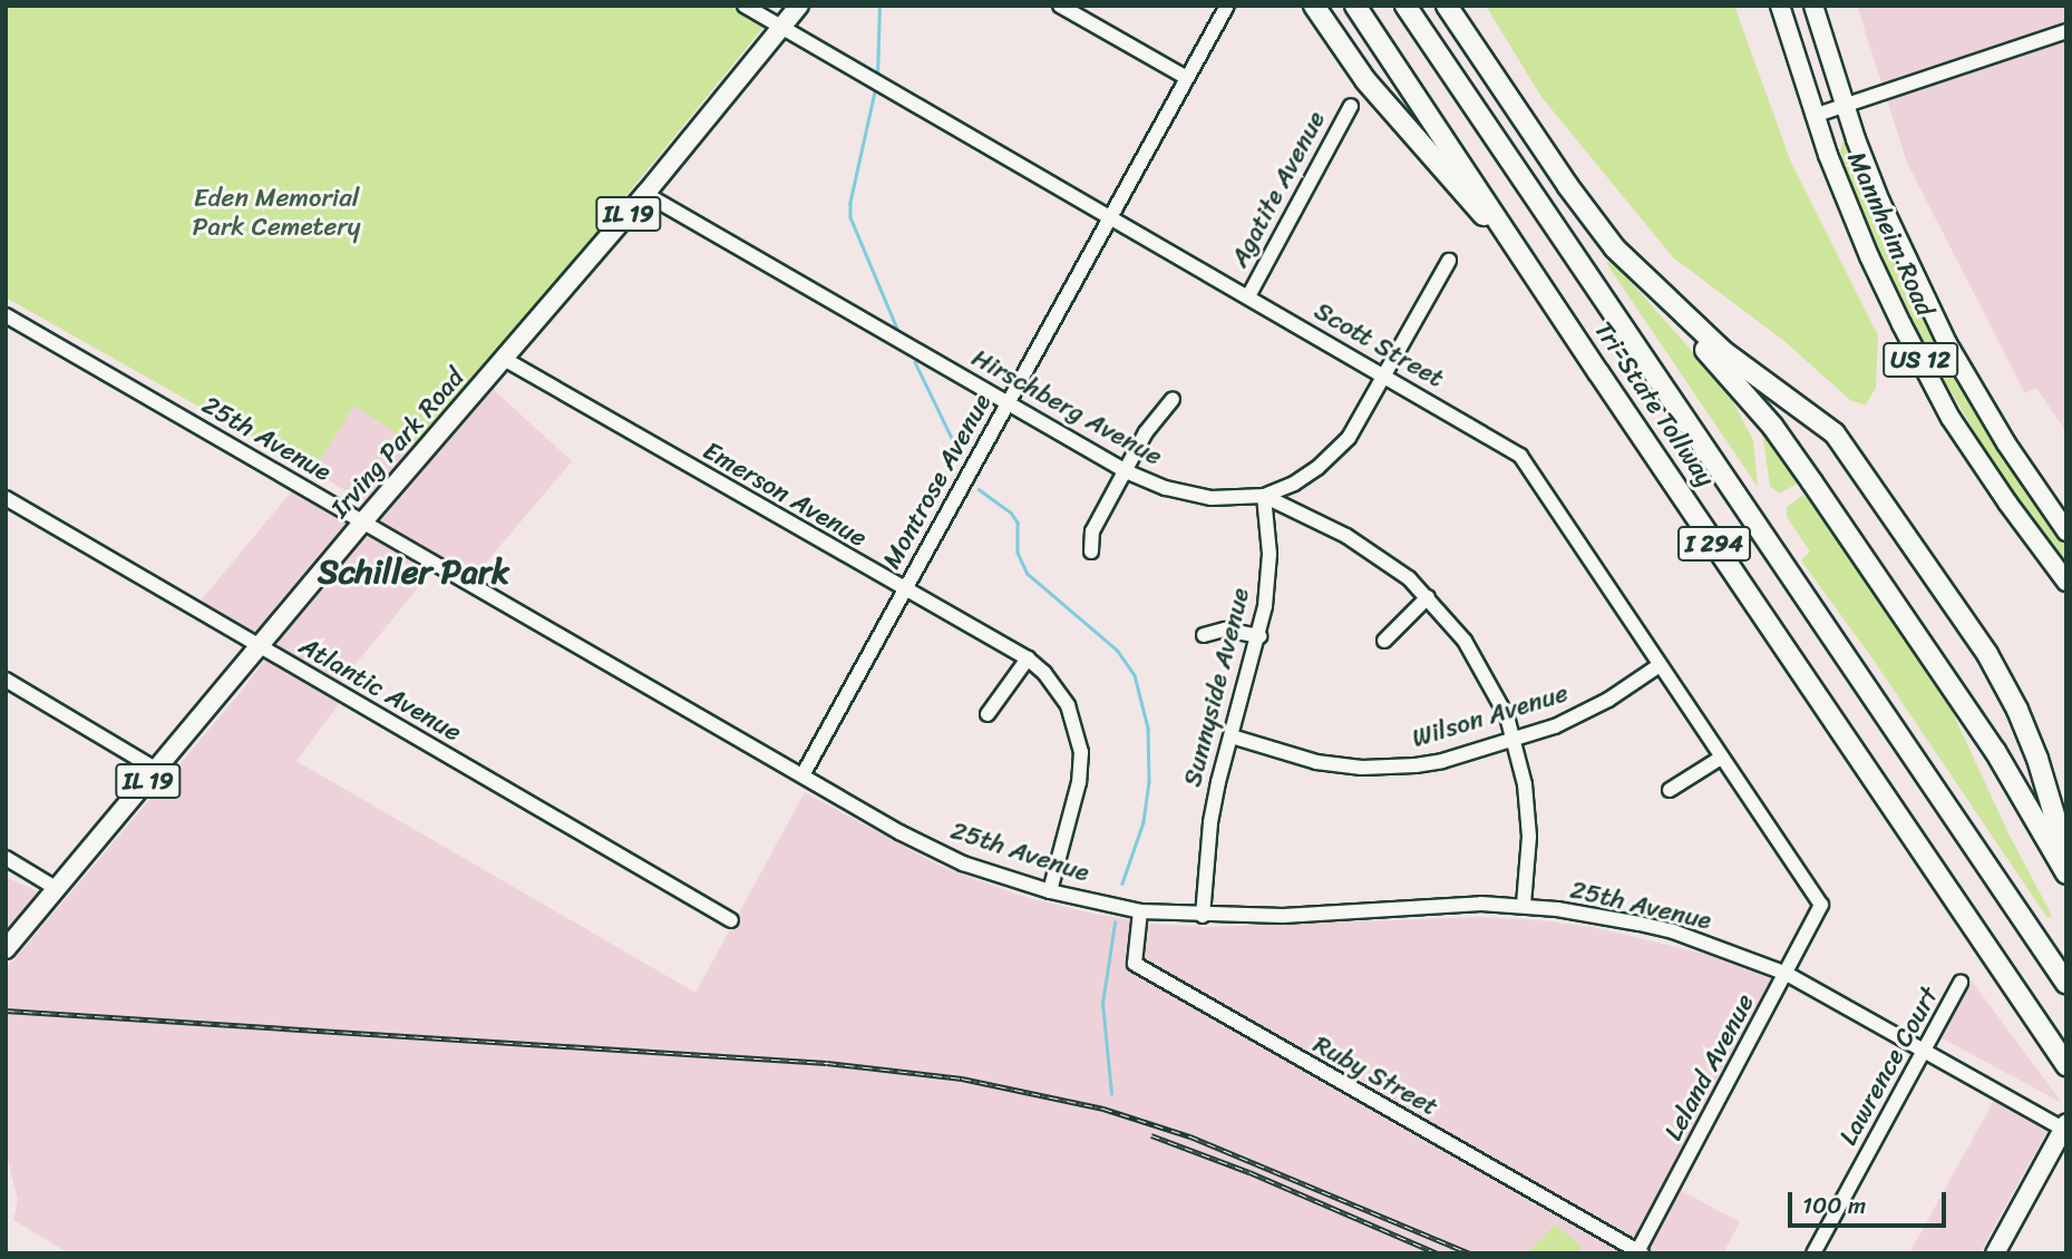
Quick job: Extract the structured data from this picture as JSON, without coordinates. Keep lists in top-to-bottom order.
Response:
{
  "streets": {
    "highway": ["Tri-State Tollway", "I 294"],
    "main road": [
      "IL 19",
      "Mannheim Road",
      "US 12",
      "Irving Park Road"
    ],
    "street": [
      "Agatite Avenue",
      "Scott Street",
      "Hirschberg Avenue",
      "25th Avenue",
      "Montrose Avenue",
      "Emerson Avenue",
      "Sunnyside Avenue",
      "Atlantic Avenue",
      "Wilson Avenue",
      "Lawrence Court",
      "Leland Avenue",
      "Ruby Street"
    ]
  },
  "crossings": [
    ["Agatite Avenue", "Scott Street"],
    ["Scott Street", "Irving Park Road"],
    ["Scott Street", "Montrose Avenue"],
    ["Scott Street", "Wilson Avenue"],
    ["Scott Street", "Leland Avenue"],
    ["Hirschberg Avenue", "25th Avenue"],
    ["Hirschberg Avenue", "Irving Park Road"],
    ["Hirschberg Avenue", "Montrose Avenue"],
    ["Hirschberg Avenue", "Sunnyside Avenue"],
    ["Hirschberg Avenue", "Wilson Avenue"],
    ["25th Avenue", "Irving Park Road"],
    ["25th Avenue", "Montrose Avenue"],
    ["25th Avenue", "Emerson Avenue"],
    ["25th Avenue", "Sunnyside Avenue"],
    ["25th Avenue", "Lawrence Court"],
    ["25th Avenue", "Leland Avenue"],
    ["25th Avenue", "Ruby Street"],
    ["Irving Park Road", "Emerson Avenue"],
    ["Irving Park Road", "Atlantic Avenue"],
    ["Montrose Avenue", "Emerson Avenue"],
    ["Sunnyside Avenue", "Wilson Avenue"],
    ["Leland Avenue", "Ruby Street"]
  ],
  "districts": ["Schiller Park"],
  "parks": ["Eden Memorial Park Cemetery"],
  "scale_bar": "100 m"
}
